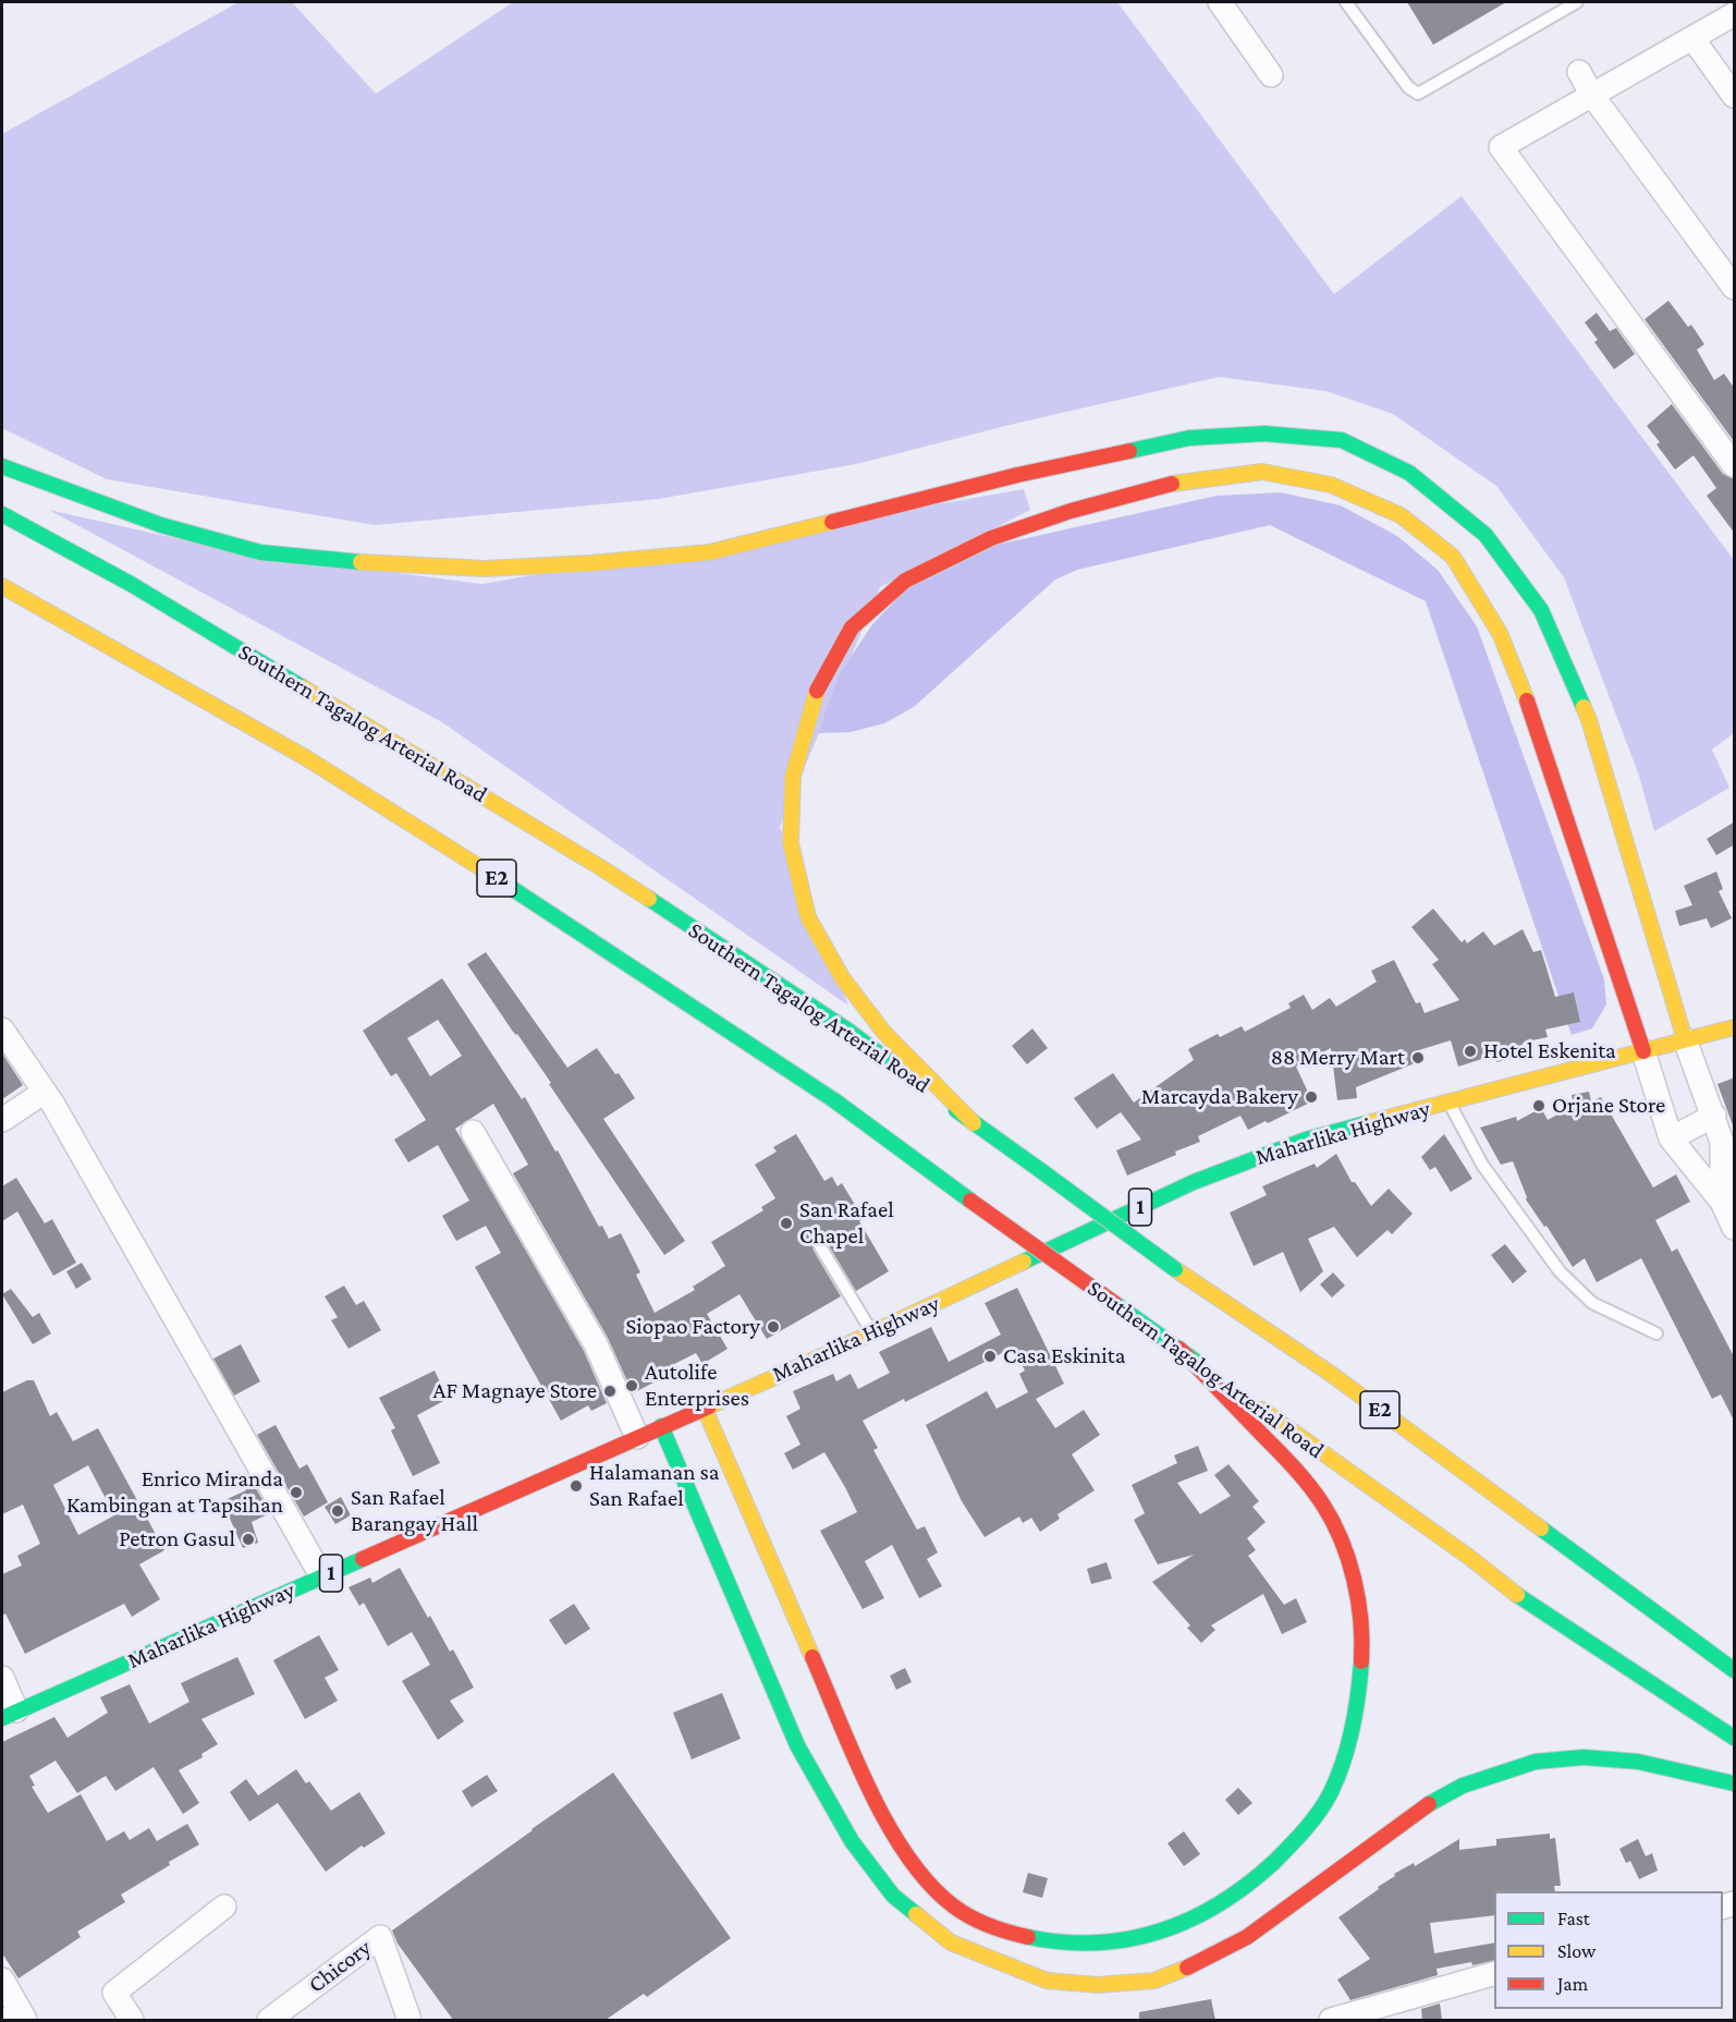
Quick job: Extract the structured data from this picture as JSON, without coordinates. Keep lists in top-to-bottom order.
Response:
{
  "streets": {
    "highway": [
      "Southern Tagalog Arterial Road",
      "E2",
      "Maharlika Highway",
      "1"
    ],
    "street": ["Chicory"]
  },
  "places": [
    "Hotel Eskenita",
    "88 Merry Mart",
    "Marcayda Bakery",
    "Orjane Store",
    "San Rafael Chapel",
    "Siopao Factory",
    "Casa Eskinita",
    "Autolife Enterprises",
    "AF Magnaye Store",
    "Halamanan sa San Rafael",
    "Enrico Miranda Kambingan at Tapsihan",
    "San Rafael Barangay Hall",
    "Petron Gasul"
  ],
  "legend": ["Fast", "Slow", "Jam"]
}
